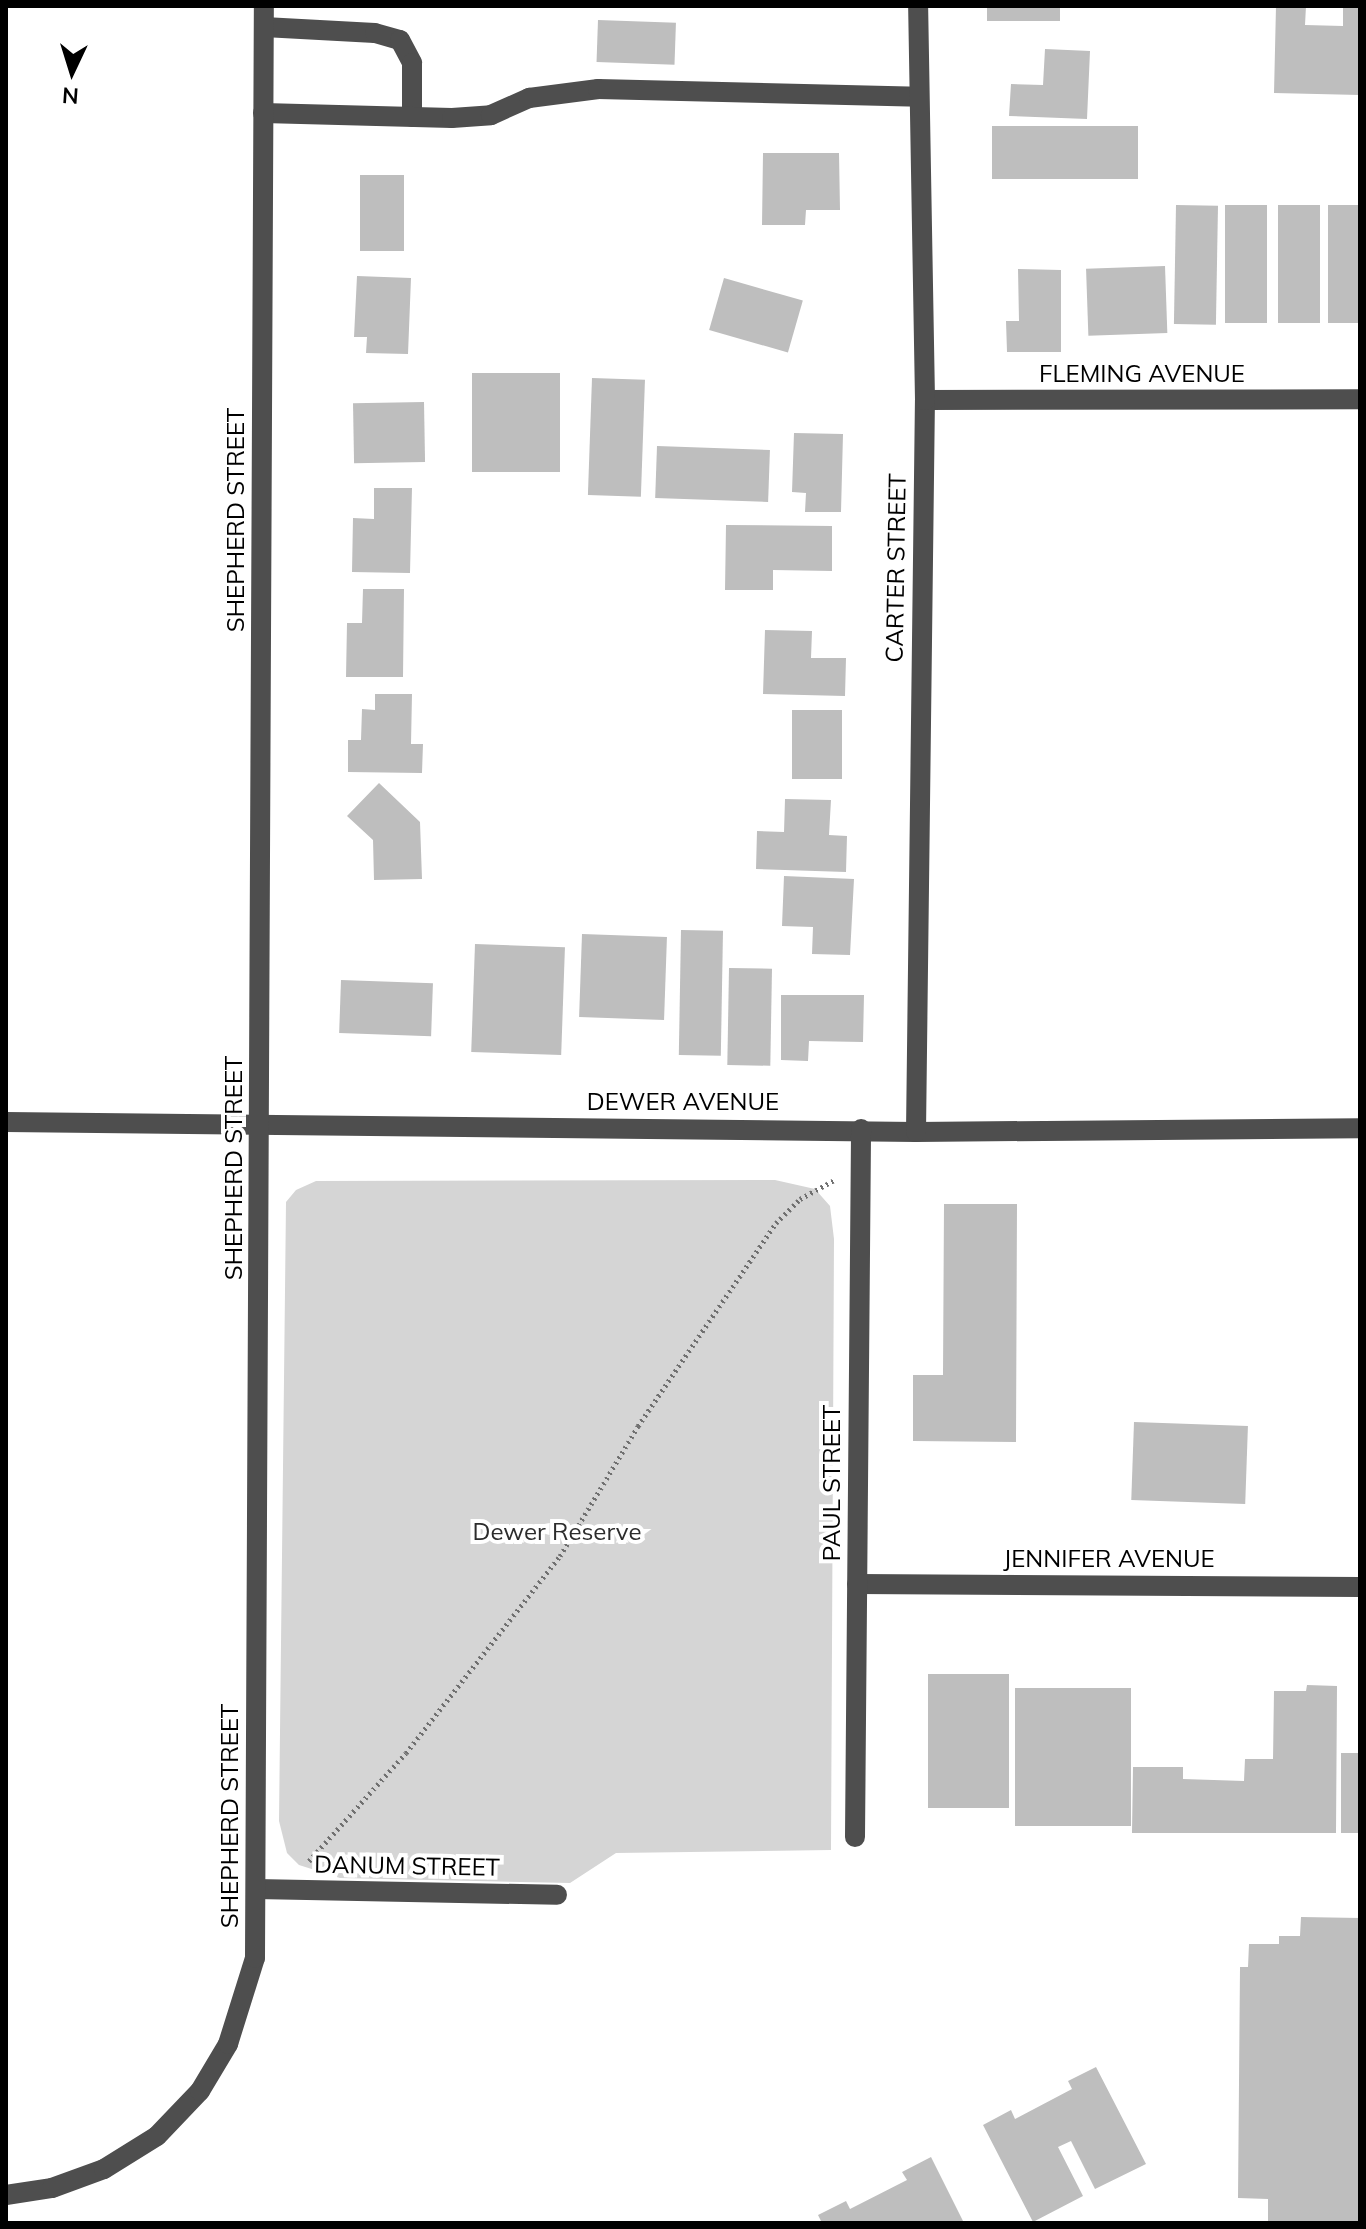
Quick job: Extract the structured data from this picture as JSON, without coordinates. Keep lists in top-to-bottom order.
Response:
{
  "streets": {
    "street": [
      "FLEMING AVENUE",
      "SHEPHERD STREET",
      "CARTER STREET",
      "DEWER AVENUE",
      "PAUL STREET",
      "JENNIFER AVENUE",
      "DANUM STREET"
    ]
  },
  "crossings": [
    ["FLEMING AVENUE", "CARTER STREET"],
    ["SHEPHERD STREET", "DEWER AVENUE"],
    ["SHEPHERD STREET", "DANUM STREET"],
    ["CARTER STREET", "DEWER AVENUE"],
    ["DEWER AVENUE", "PAUL STREET"],
    ["PAUL STREET", "JENNIFER AVENUE"]
  ],
  "parks": ["Dewer Reserve"],
  "north": "bottom"
}
